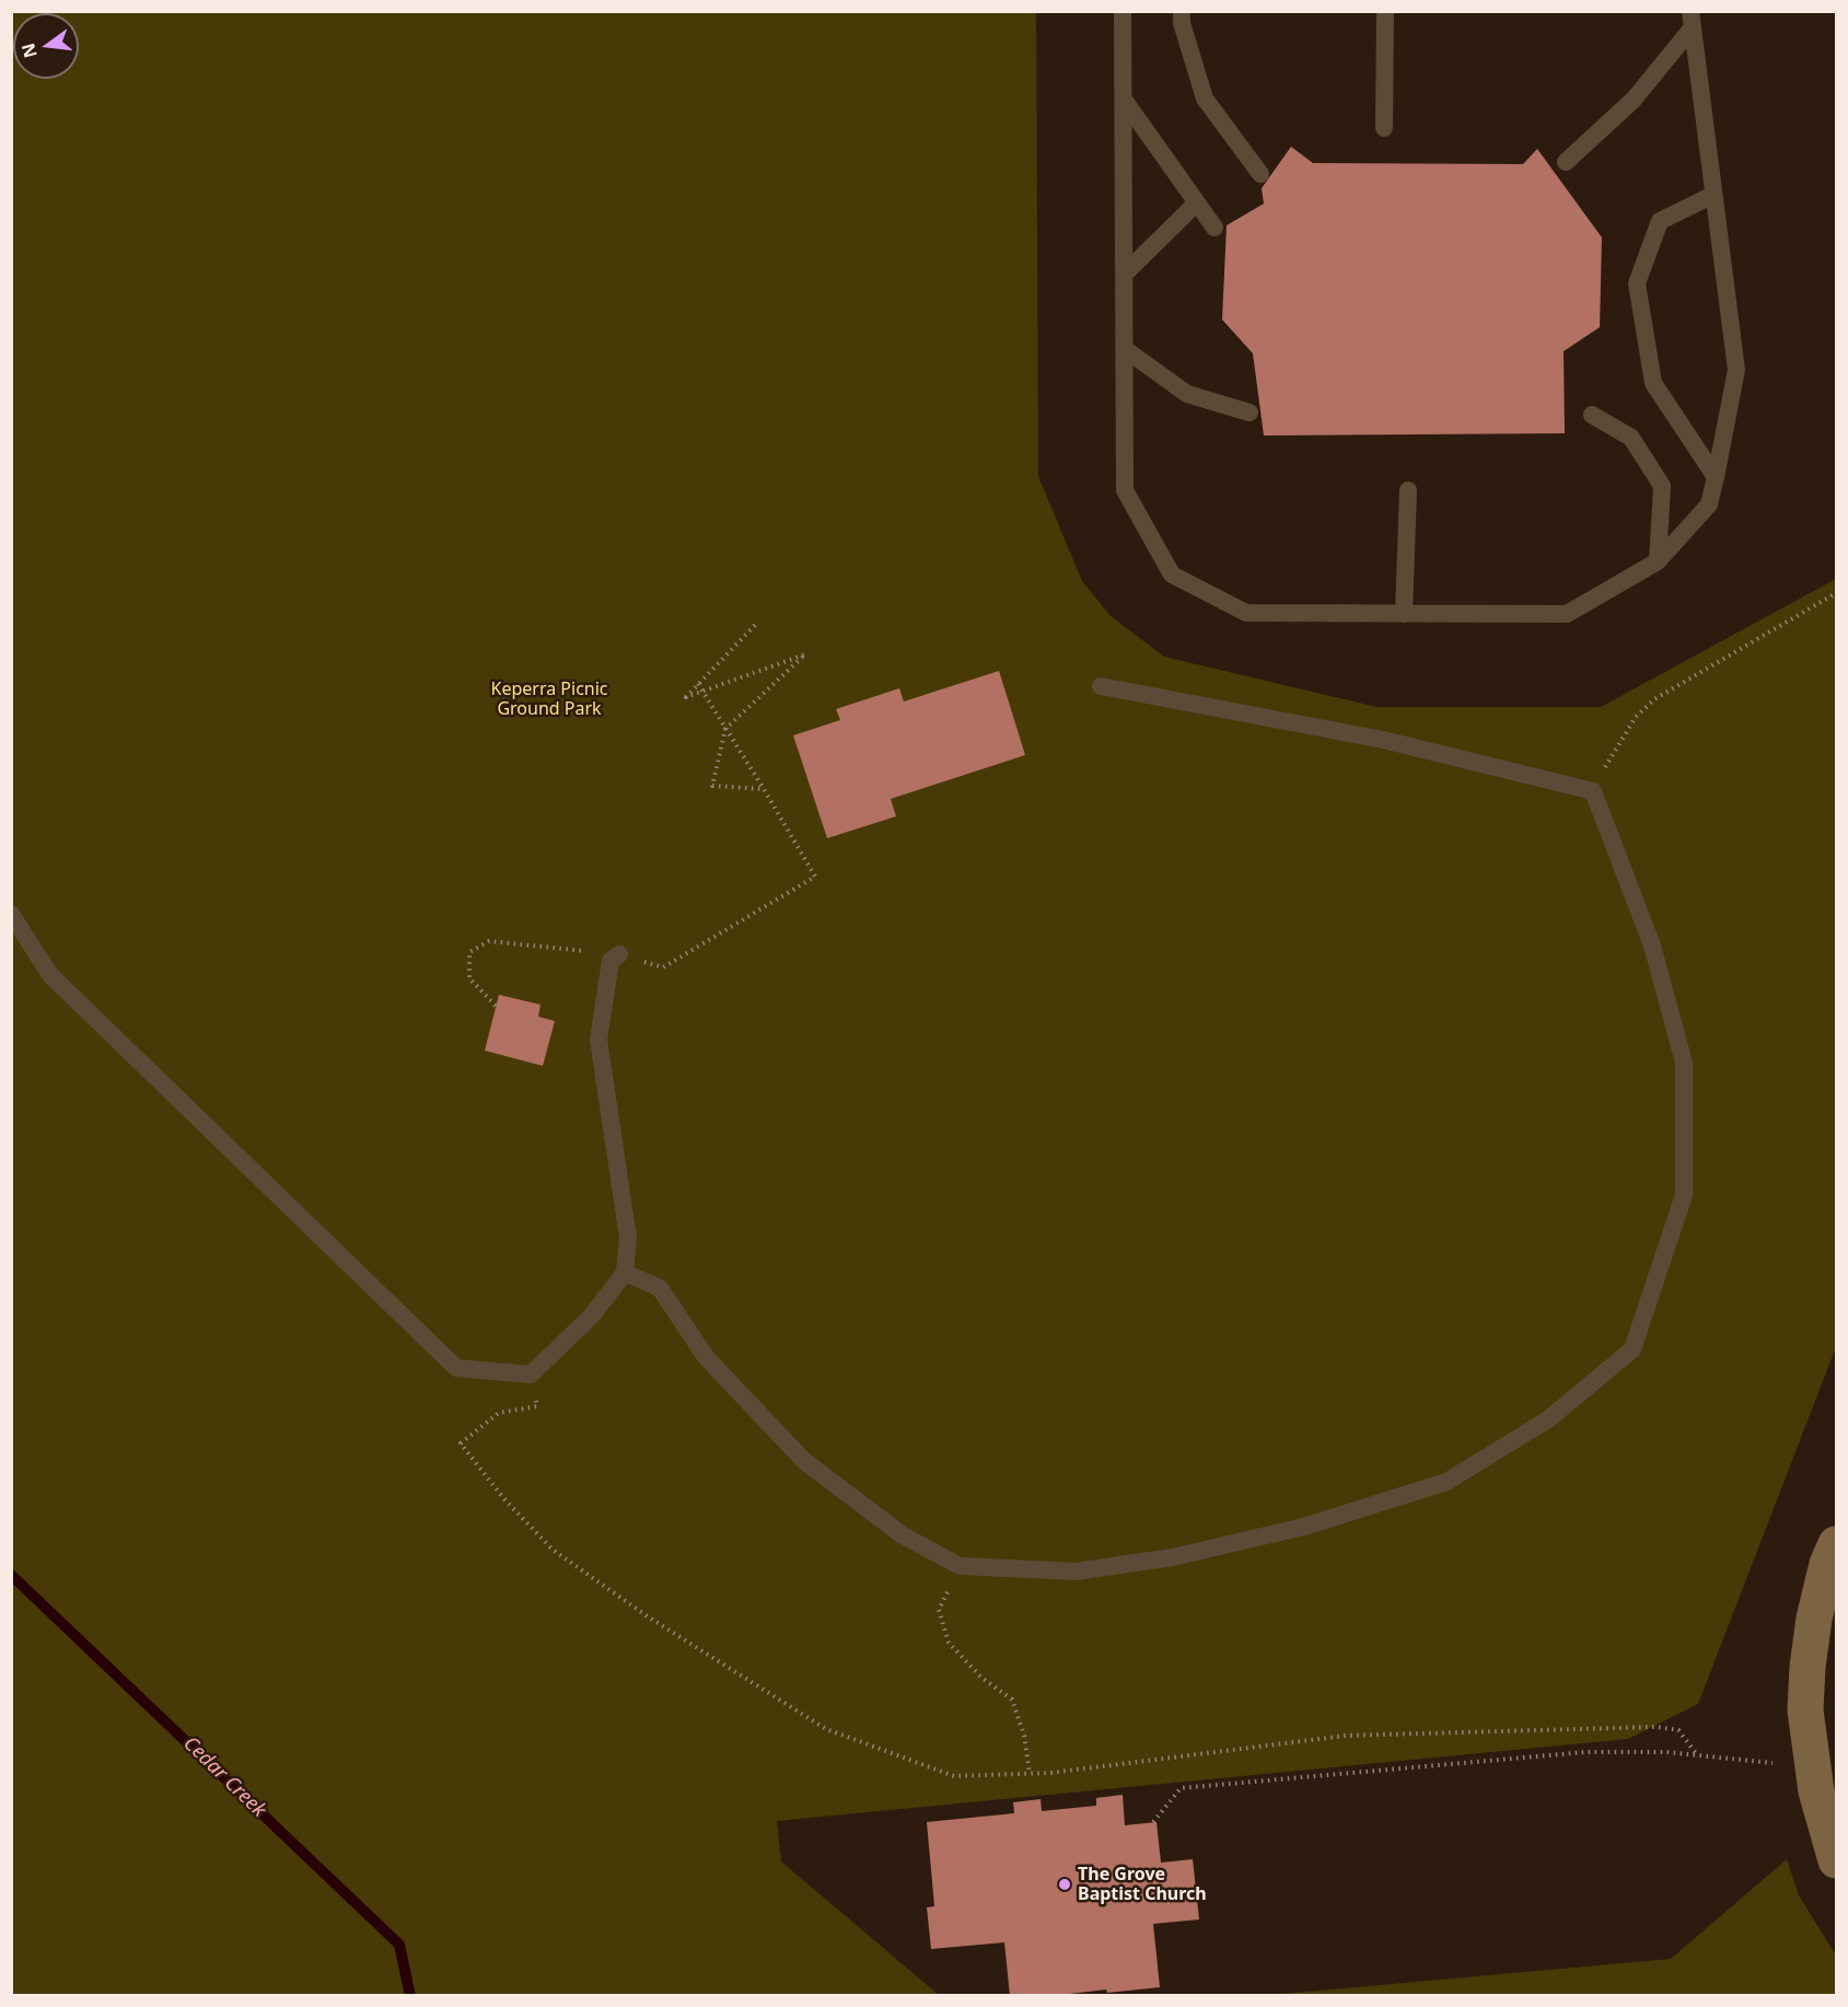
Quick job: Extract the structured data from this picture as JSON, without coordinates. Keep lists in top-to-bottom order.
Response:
{
  "water": ["Cedar Creek"],
  "parks": ["Keperra Picnic Ground Park"],
  "places": ["The Grove Baptist Church"],
  "north": "left"
}
